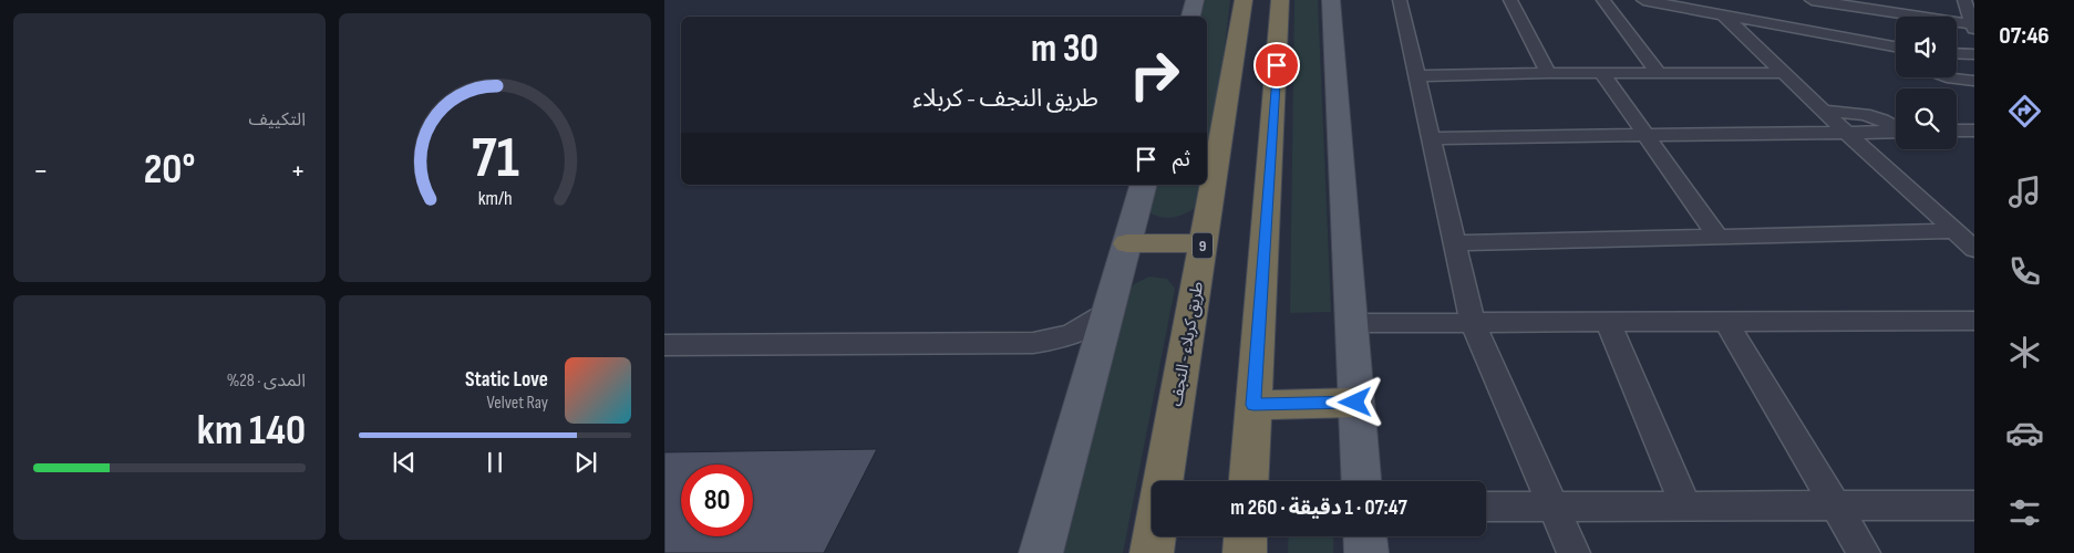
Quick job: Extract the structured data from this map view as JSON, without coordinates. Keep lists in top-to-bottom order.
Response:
{
  "streets": {
    "highway": ["9", "طريق كربلاء - النجف"]
  },
  "page": {
    "tabs": "07:46",
    "tile": [
      "التكييف",
      ["المدى · 28%", "140 km"]
    ],
    "turn": ["30 m", "طريق النجف - كربلاء"],
    "then": "ثم",
    "heat": ["−", "20°", "+"],
    "song": ["Static Love", "Velvet Ray"],
    "limit": "80",
    "trip": "07:47 · 1 دقيقة · 260 m",
    "gauge": ["71", "km/h"]
  }
}
